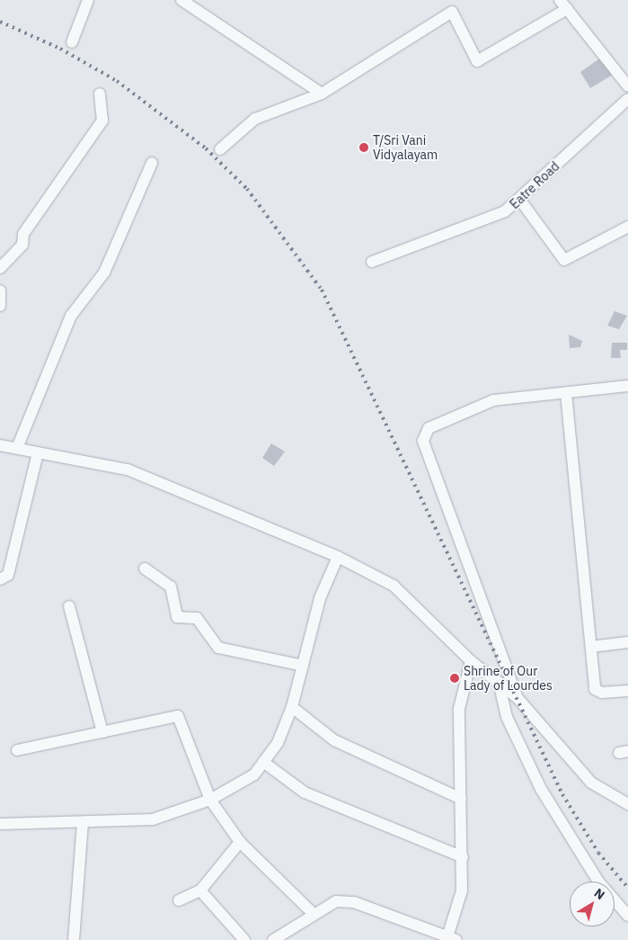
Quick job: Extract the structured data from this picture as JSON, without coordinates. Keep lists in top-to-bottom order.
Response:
{
  "streets": {
    "street": ["Eatre Road"]
  },
  "places": ["T/Sri Vani Vidyalayam", "Shrine of Our Lady of Lourdes"],
  "north": "top right"
}
